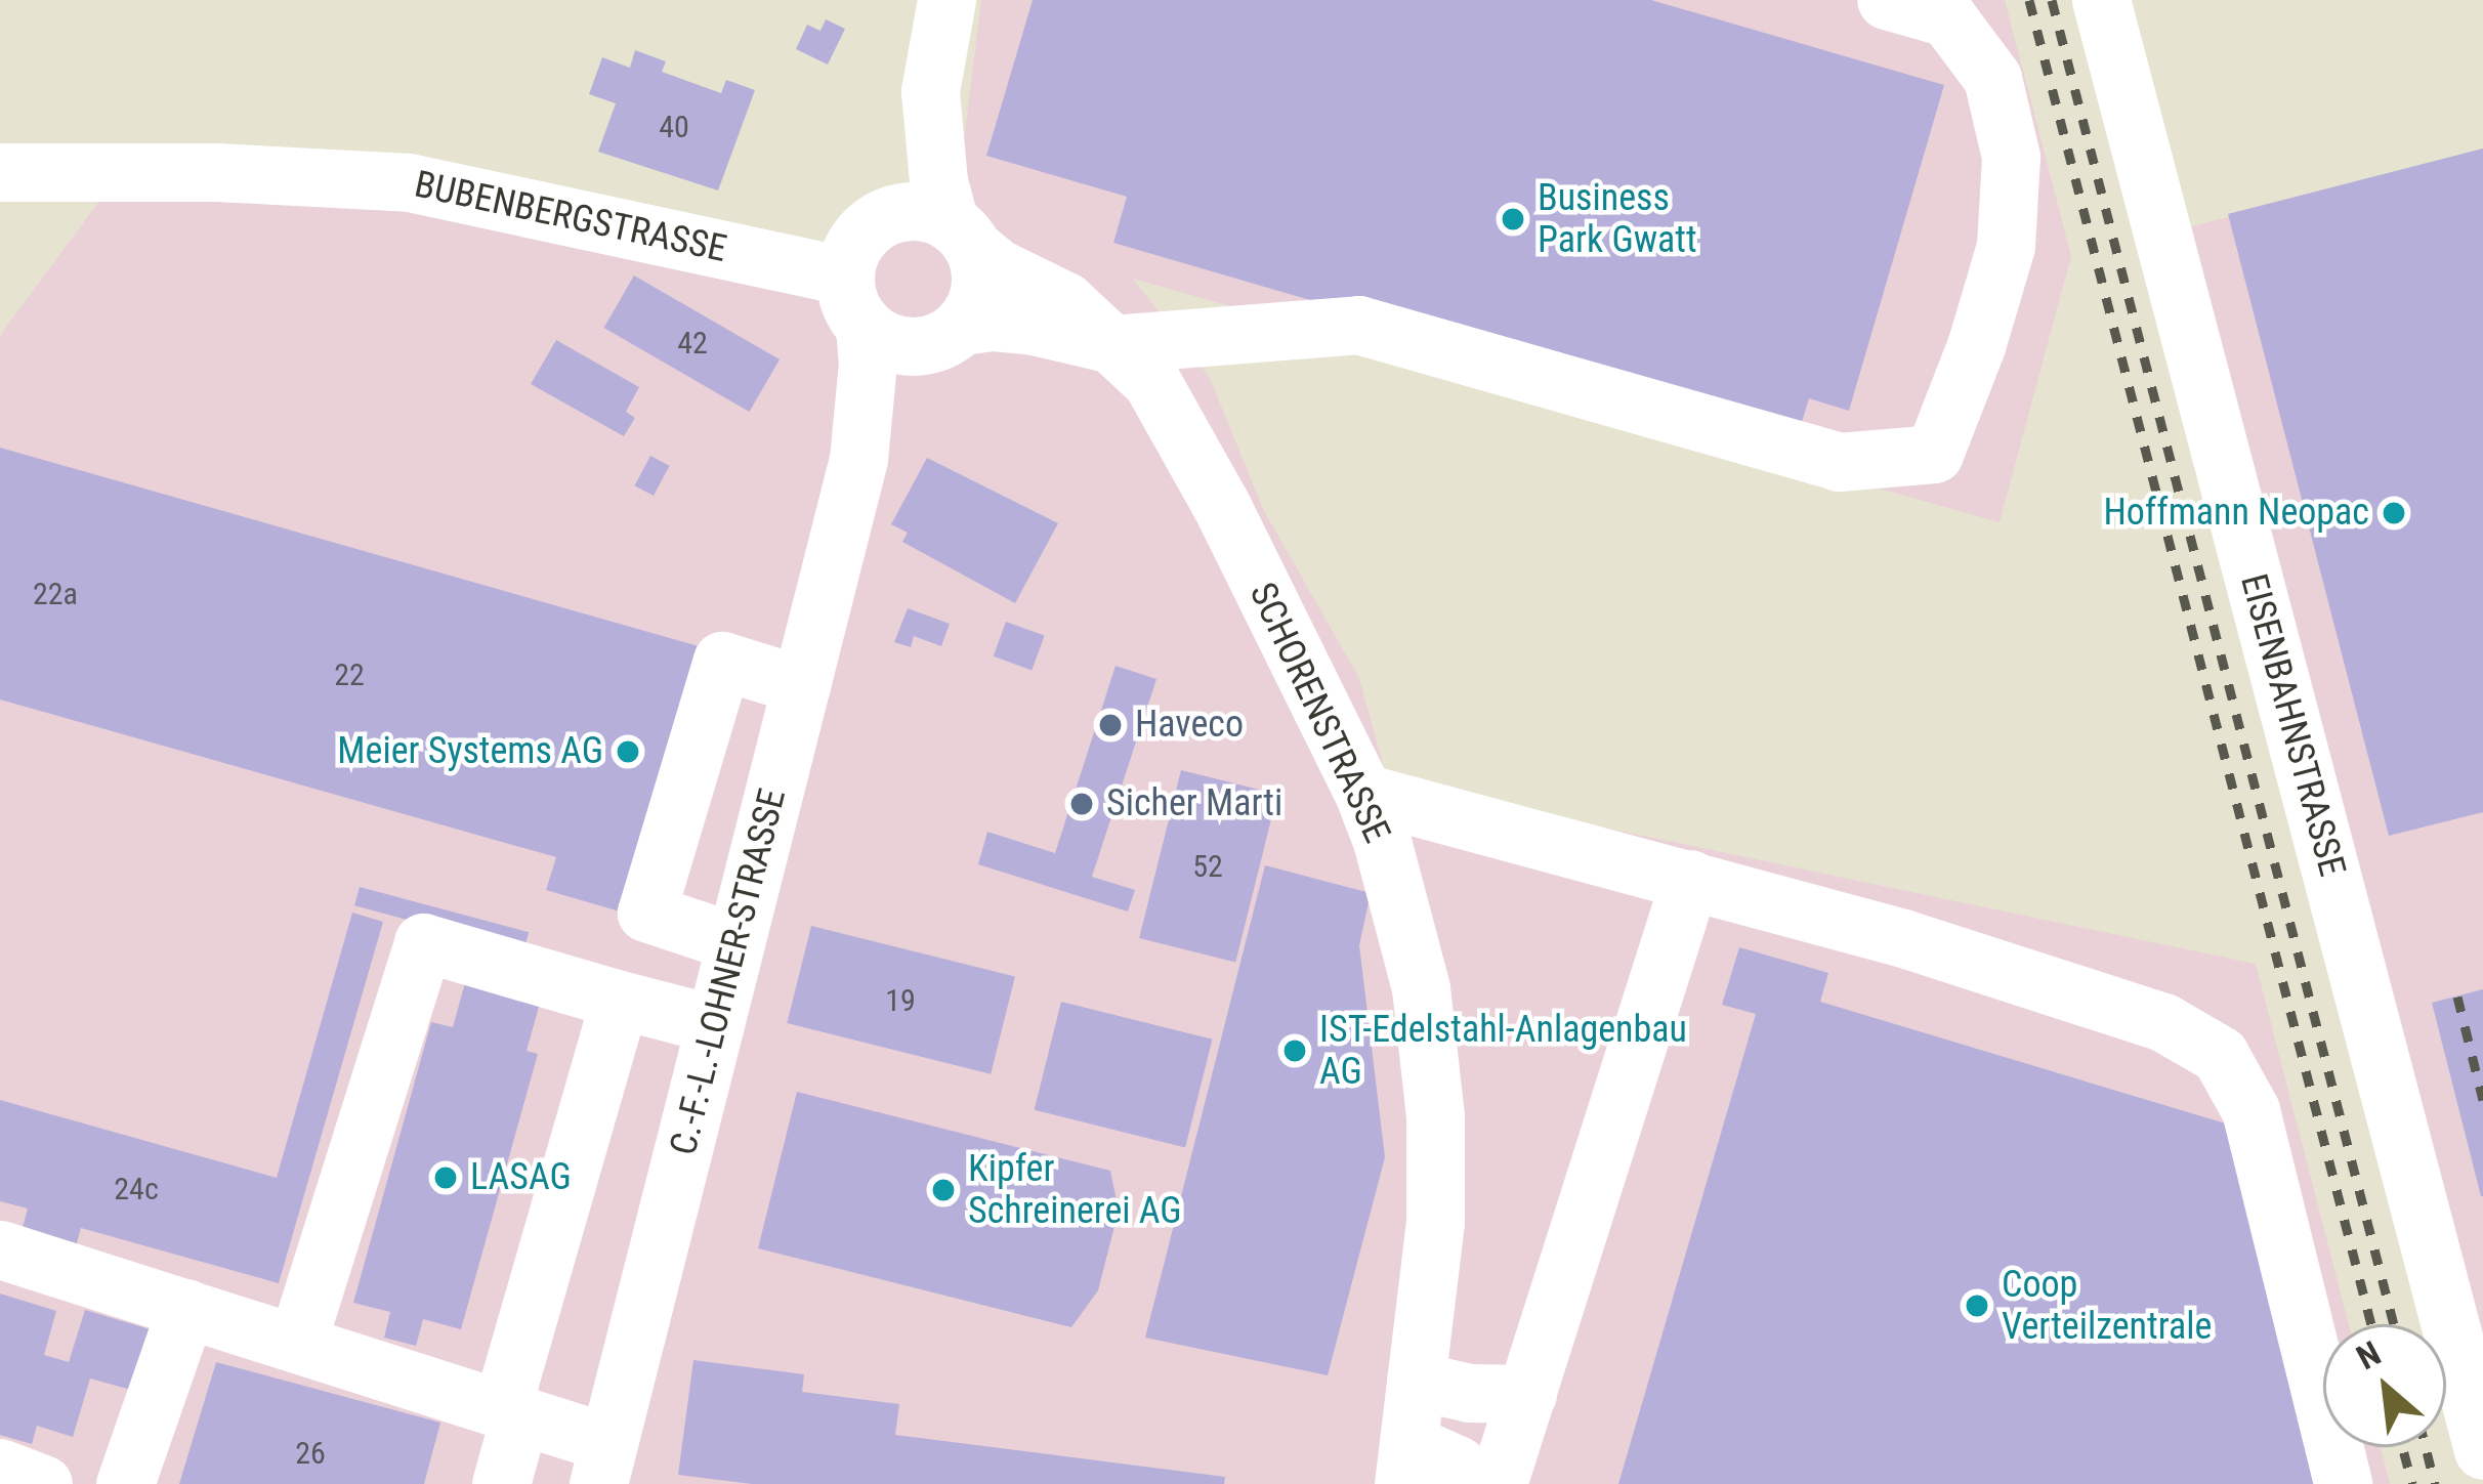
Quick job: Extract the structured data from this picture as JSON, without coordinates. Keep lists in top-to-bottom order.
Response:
{
  "streets": {
    "street": [
      "BUBENBERGSTRASSE",
      "SCHORENSTRASSE",
      "EISENBAHNSTRASSE",
      "C.-F.-L.-LOHNER-STRASSE"
    ]
  },
  "crossings": [
    ["BUBENBERGSTRASSE", "SCHORENSTRASSE"],
    ["BUBENBERGSTRASSE", "C.-F.-L.-LOHNER-STRASSE"],
    ["SCHORENSTRASSE", "C.-F.-L.-LOHNER-STRASSE"]
  ],
  "places": [
    "Business Park Gwatt",
    "Hoffmann Neopac",
    "Haveco",
    "Meier Systems AG",
    "Sicher Marti",
    "IST-Edelstahl-Anlagenbau AG",
    "LASAG",
    "Kipfer Schreinerei AG",
    "Coop Verteilzentrale"
  ],
  "house_numbers": [
    "40",
    "42",
    "22a",
    "22",
    "52",
    "19",
    "24c",
    "26"
  ],
  "north": "top left"
}
